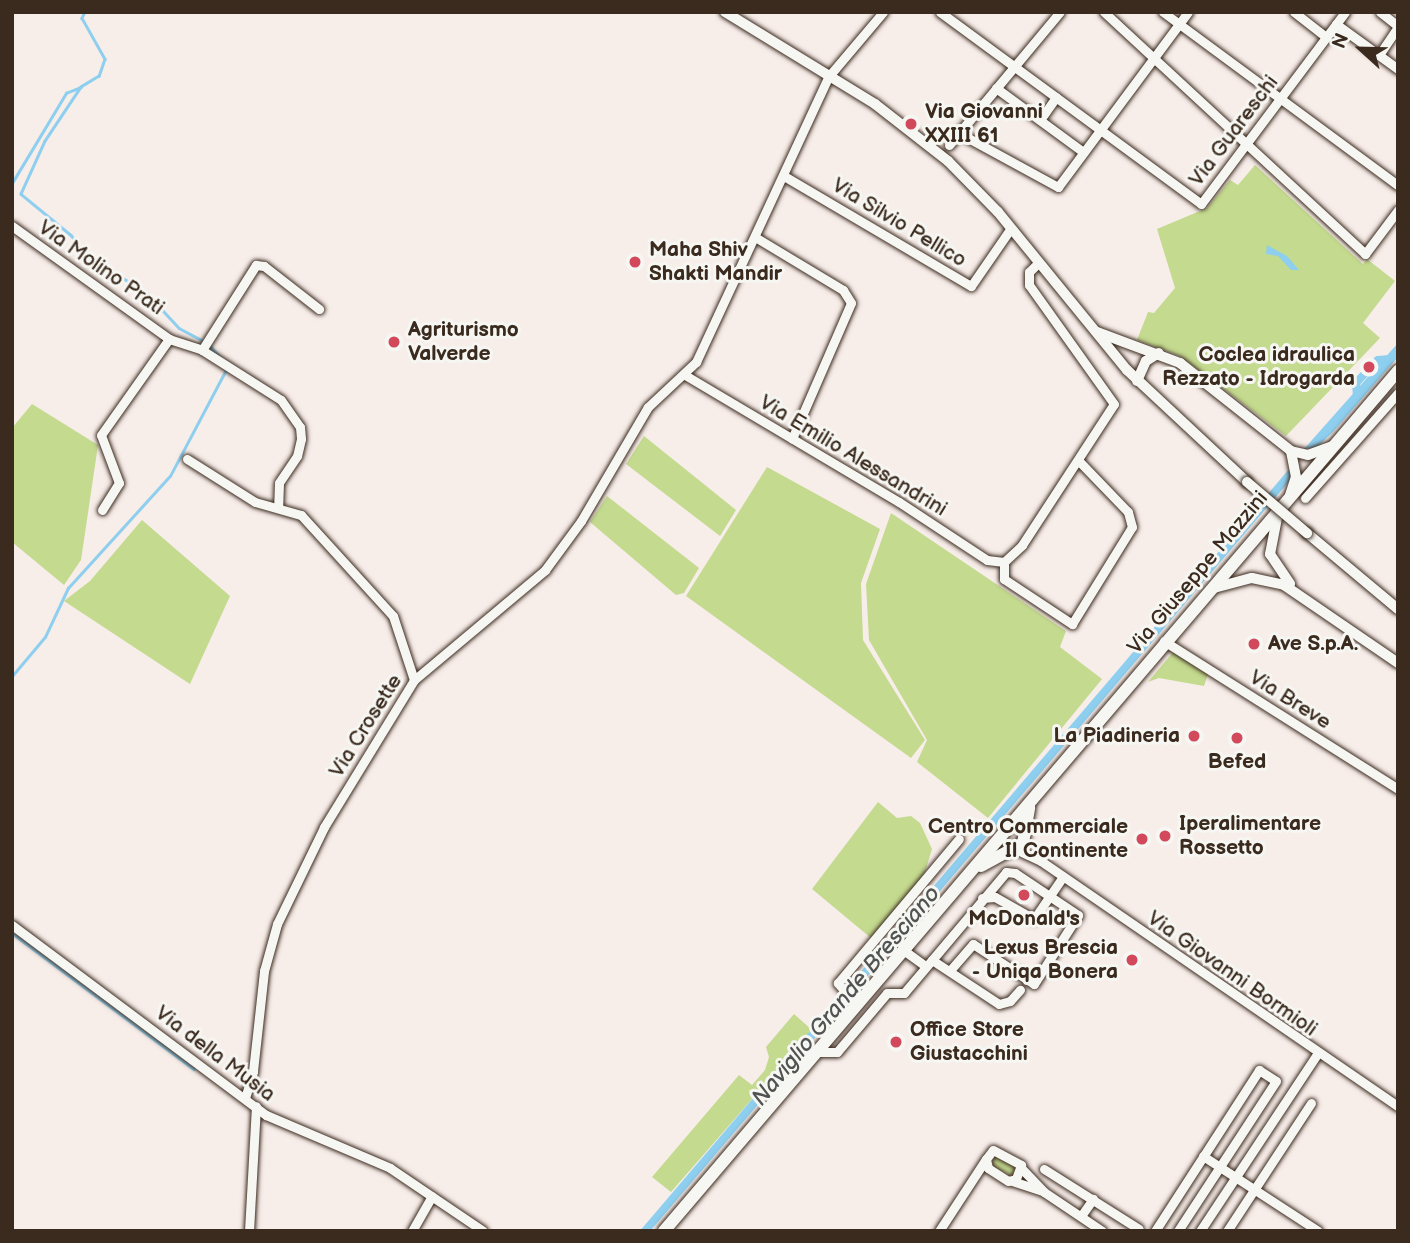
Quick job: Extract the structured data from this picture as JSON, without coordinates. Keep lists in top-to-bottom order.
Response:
{
  "streets": {
    "main road": ["Via Giuseppe Mazzini"],
    "street": [
      "Via Guareschi",
      "Via Silvio Pellico",
      "Via Molino Prati",
      "Via Emilio Alessandrini",
      "Via Breve",
      "Via Crosette",
      "Via Giovanni Bormioli",
      "Via della Musia"
    ]
  },
  "crossings": [
    ["Via Silvio Pellico", "Via Crosette"],
    ["Via Emilio Alessandrini", "Via Crosette"],
    ["Via Giuseppe Mazzini", "Via Breve"],
    ["Via Crosette", "Via della Musia"]
  ],
  "water": ["Naviglio Grande Bresciano"],
  "places": [
    "Via Giovanni XXIII 61",
    "Maha Shiv Shakti Mandir",
    "Agriturismo Valverde",
    "Coclea idraulica Rezzato - Idrogarda",
    "Ave S.p.A.",
    "La Piadineria",
    "Befed",
    "Iperalimentare Rossetto",
    "Centro Commerciale Il Continente",
    "McDonald's",
    "Lexus Brescia - Uniqa Bonera",
    "Office Store Giustacchini"
  ],
  "north": "left"
}
